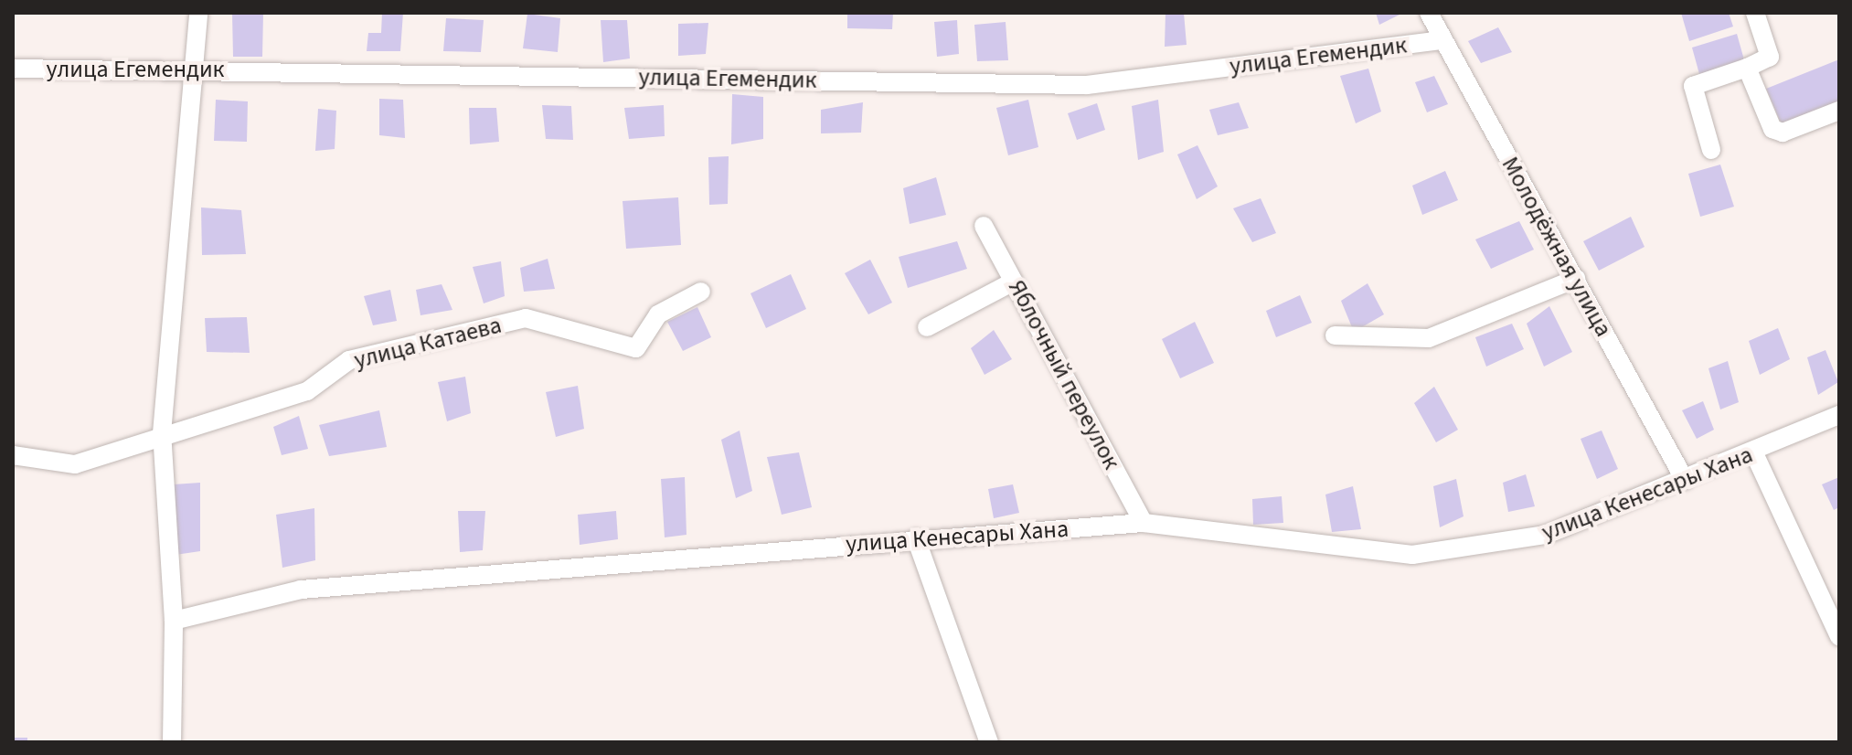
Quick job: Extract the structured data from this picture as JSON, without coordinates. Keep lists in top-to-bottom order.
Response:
{
  "streets": {
    "street": [
      "улица Егемендик",
      "Молодёжная улица",
      "улица Катаева",
      "Яблочный переулок",
      "улица Кенесары Хана"
    ]
  },
  "crossings": [
    ["улица Егемендик", "Молодёжная улица"],
    ["Молодёжная улица", "улица Кенесары Хана"],
    ["Яблочный переулок", "улица Кенесары Хана"]
  ]
}
